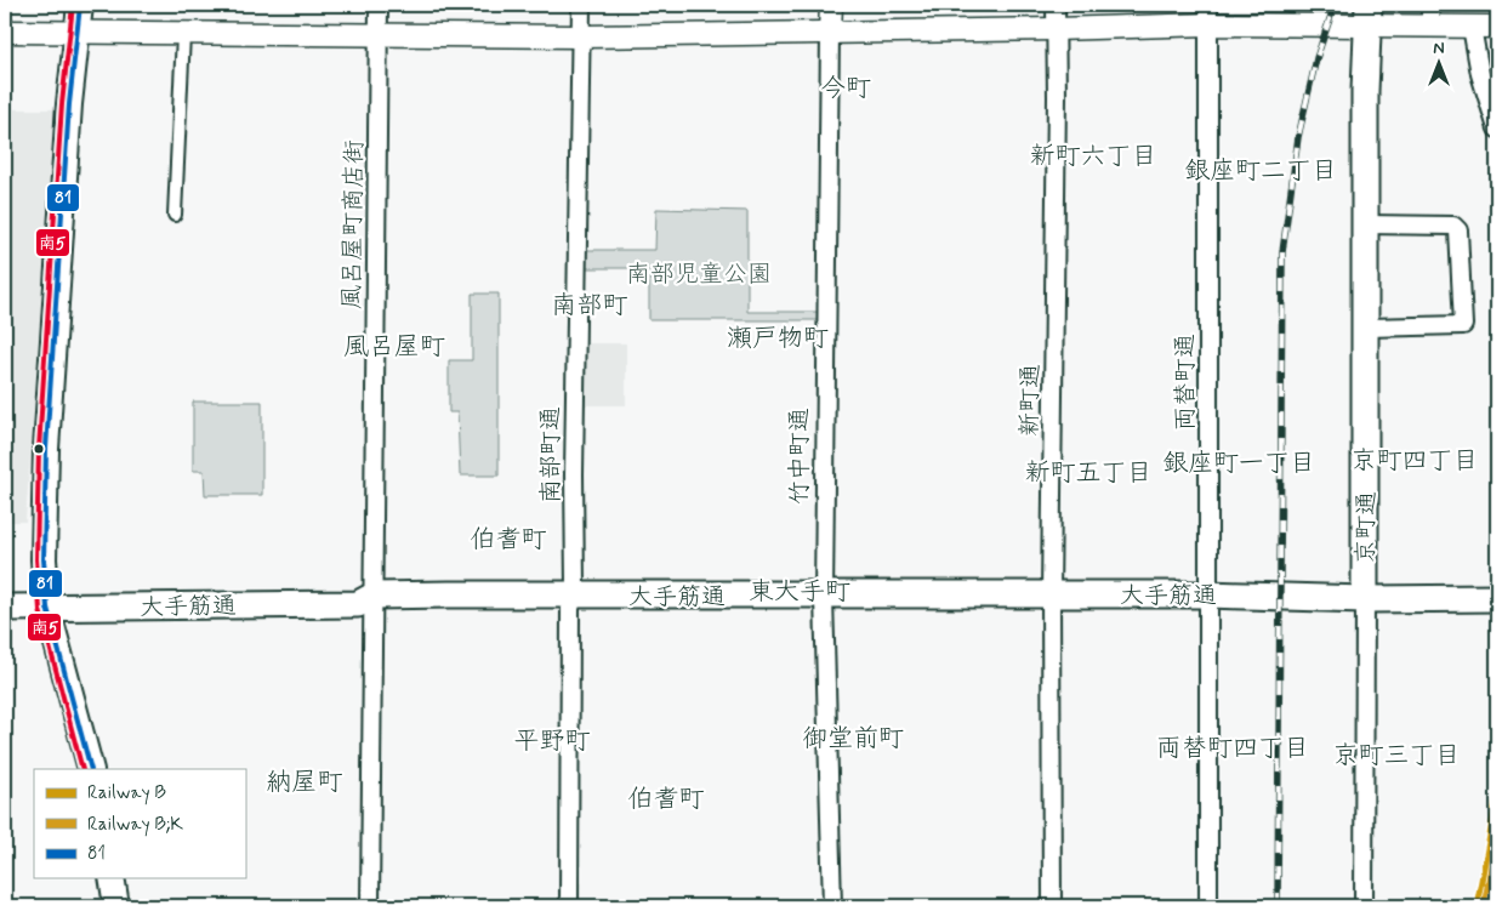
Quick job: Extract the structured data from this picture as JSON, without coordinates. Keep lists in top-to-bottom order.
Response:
{
  "streets": {
    "main road": ["京町通", "大手筋通"],
    "street": [
      "風呂屋町商店街",
      "両替町通",
      "新町通",
      "南部町通",
      "竹中町通"
    ]
  },
  "crossings": [
    ["風呂屋町商店街", "大手筋通"],
    ["両替町通", "大手筋通"],
    ["新町通", "大手筋通"],
    ["南部町通", "大手筋通"],
    ["竹中町通", "大手筋通"],
    ["京町通", "大手筋通"]
  ],
  "districts": [
    "今町",
    "新町六丁目",
    "銀座町二丁目",
    "南部町",
    "瀬戸物町",
    "風呂屋町",
    "京町四丁目",
    "銀座町一丁目",
    "新町五丁目",
    "伯耆町",
    "東大手町",
    "御堂前町",
    "平野町",
    "両替町四丁目",
    "京町三丁目",
    "納屋町",
    "伯耆町"
  ],
  "parks": ["南部児童公園"],
  "lines": [
    "transit line 81",
    "transit line 南5",
    "rail line B",
    "rail line B;K"
  ],
  "legend": ["Railway B", "Railway B;K", "81"],
  "north": "top"
}
